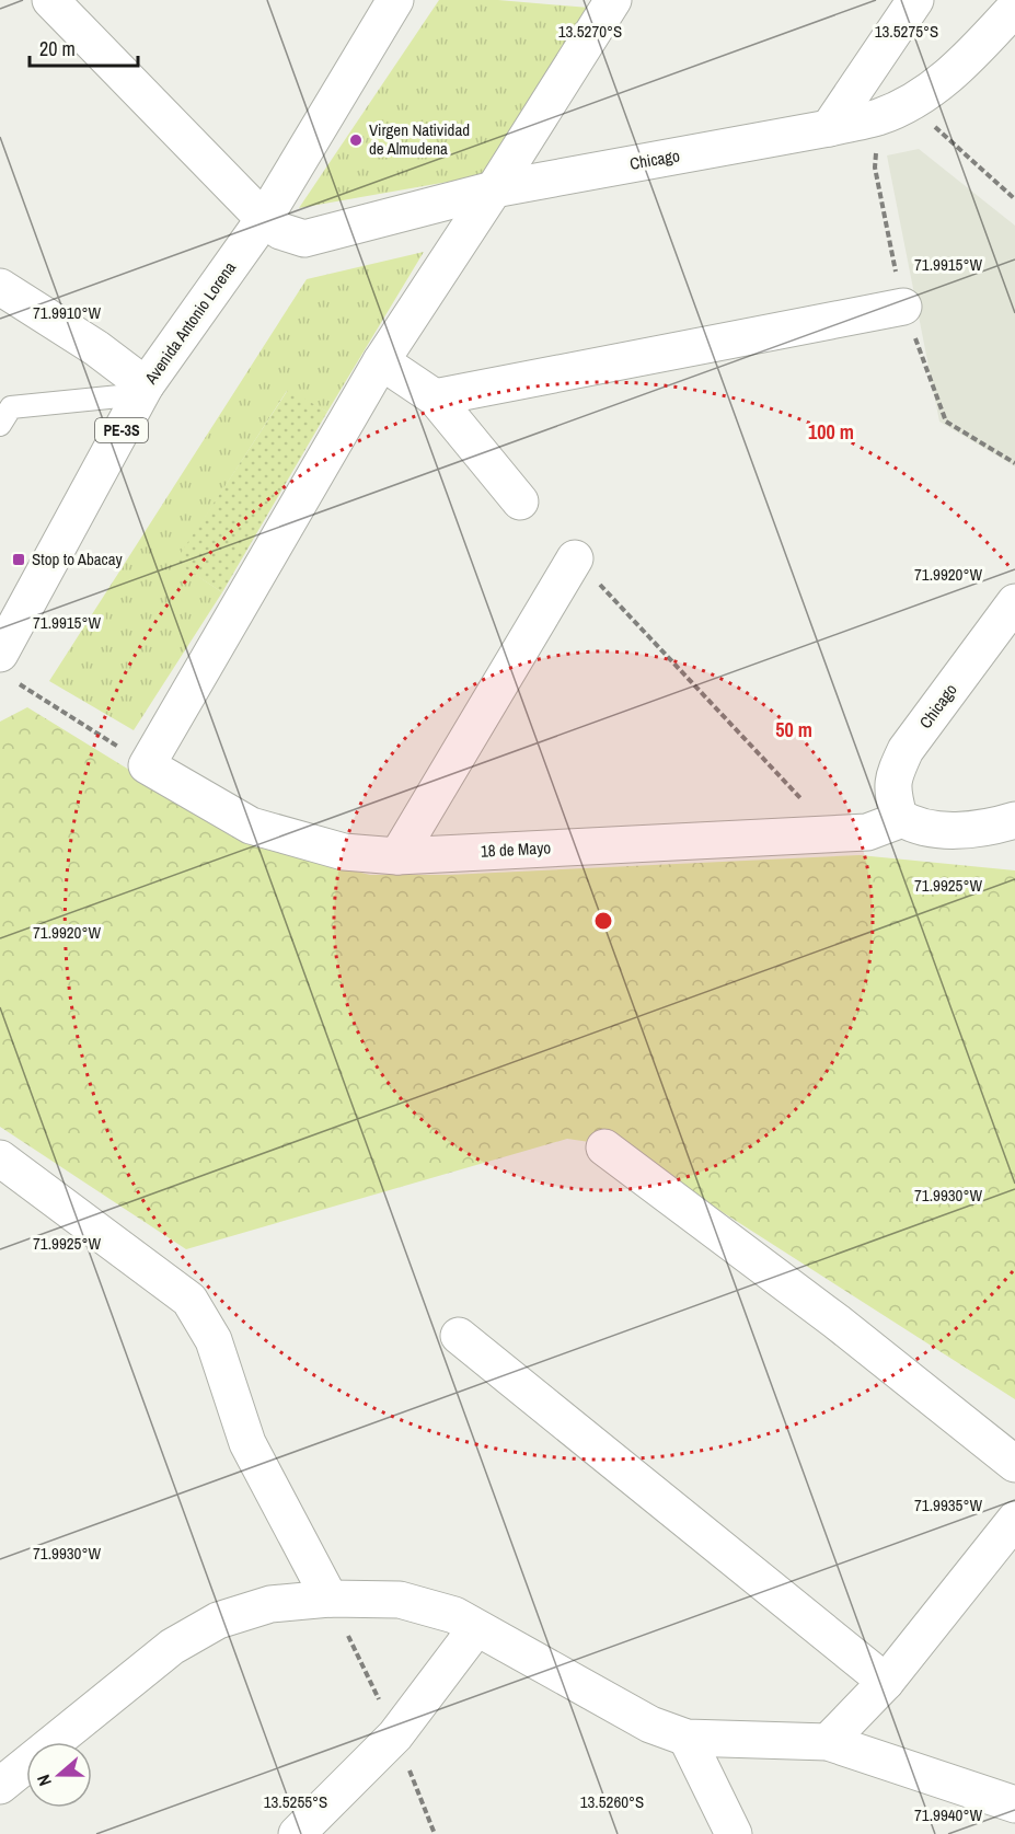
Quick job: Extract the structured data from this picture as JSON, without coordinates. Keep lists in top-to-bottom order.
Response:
{
  "streets": {
    "main road": [
      "Chicago",
      "Avenida Antonio Lorena",
      "PE-3S",
      "18 de Mayo"
    ]
  },
  "crossings": [
    ["Chicago", "Avenida Antonio Lorena"],
    ["Chicago", "18 de Mayo"]
  ],
  "places": {
    "other": ["Virgen Natividad de Almudena"],
    "transit": ["Stop to Abacay"]
  },
  "scale_bar": "20 m",
  "north": "left",
  "coordinates": [
    "13.5270°S",
    "13.5275°S",
    "71.9915°W",
    "71.9910°W",
    "71.9920°W",
    "71.9925°W",
    "71.9930°W",
    "71.9935°W",
    "13.5255°S",
    "13.5260°S",
    "71.9940°W"
  ],
  "rings": ["100 m", "50 m"]
}
